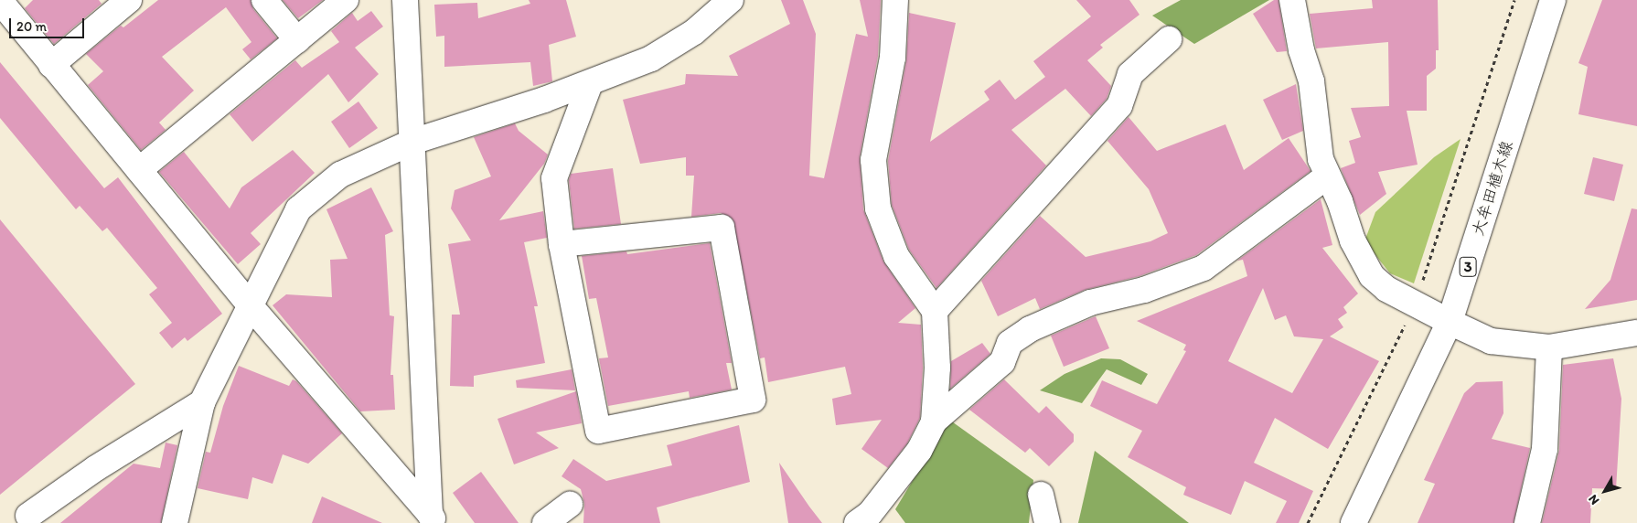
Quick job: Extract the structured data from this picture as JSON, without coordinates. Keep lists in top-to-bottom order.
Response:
{
  "streets": {
    "street": ["大牟田植木線", "3"]
  },
  "scale_bar": "20 m",
  "north": "bottom left"
}
